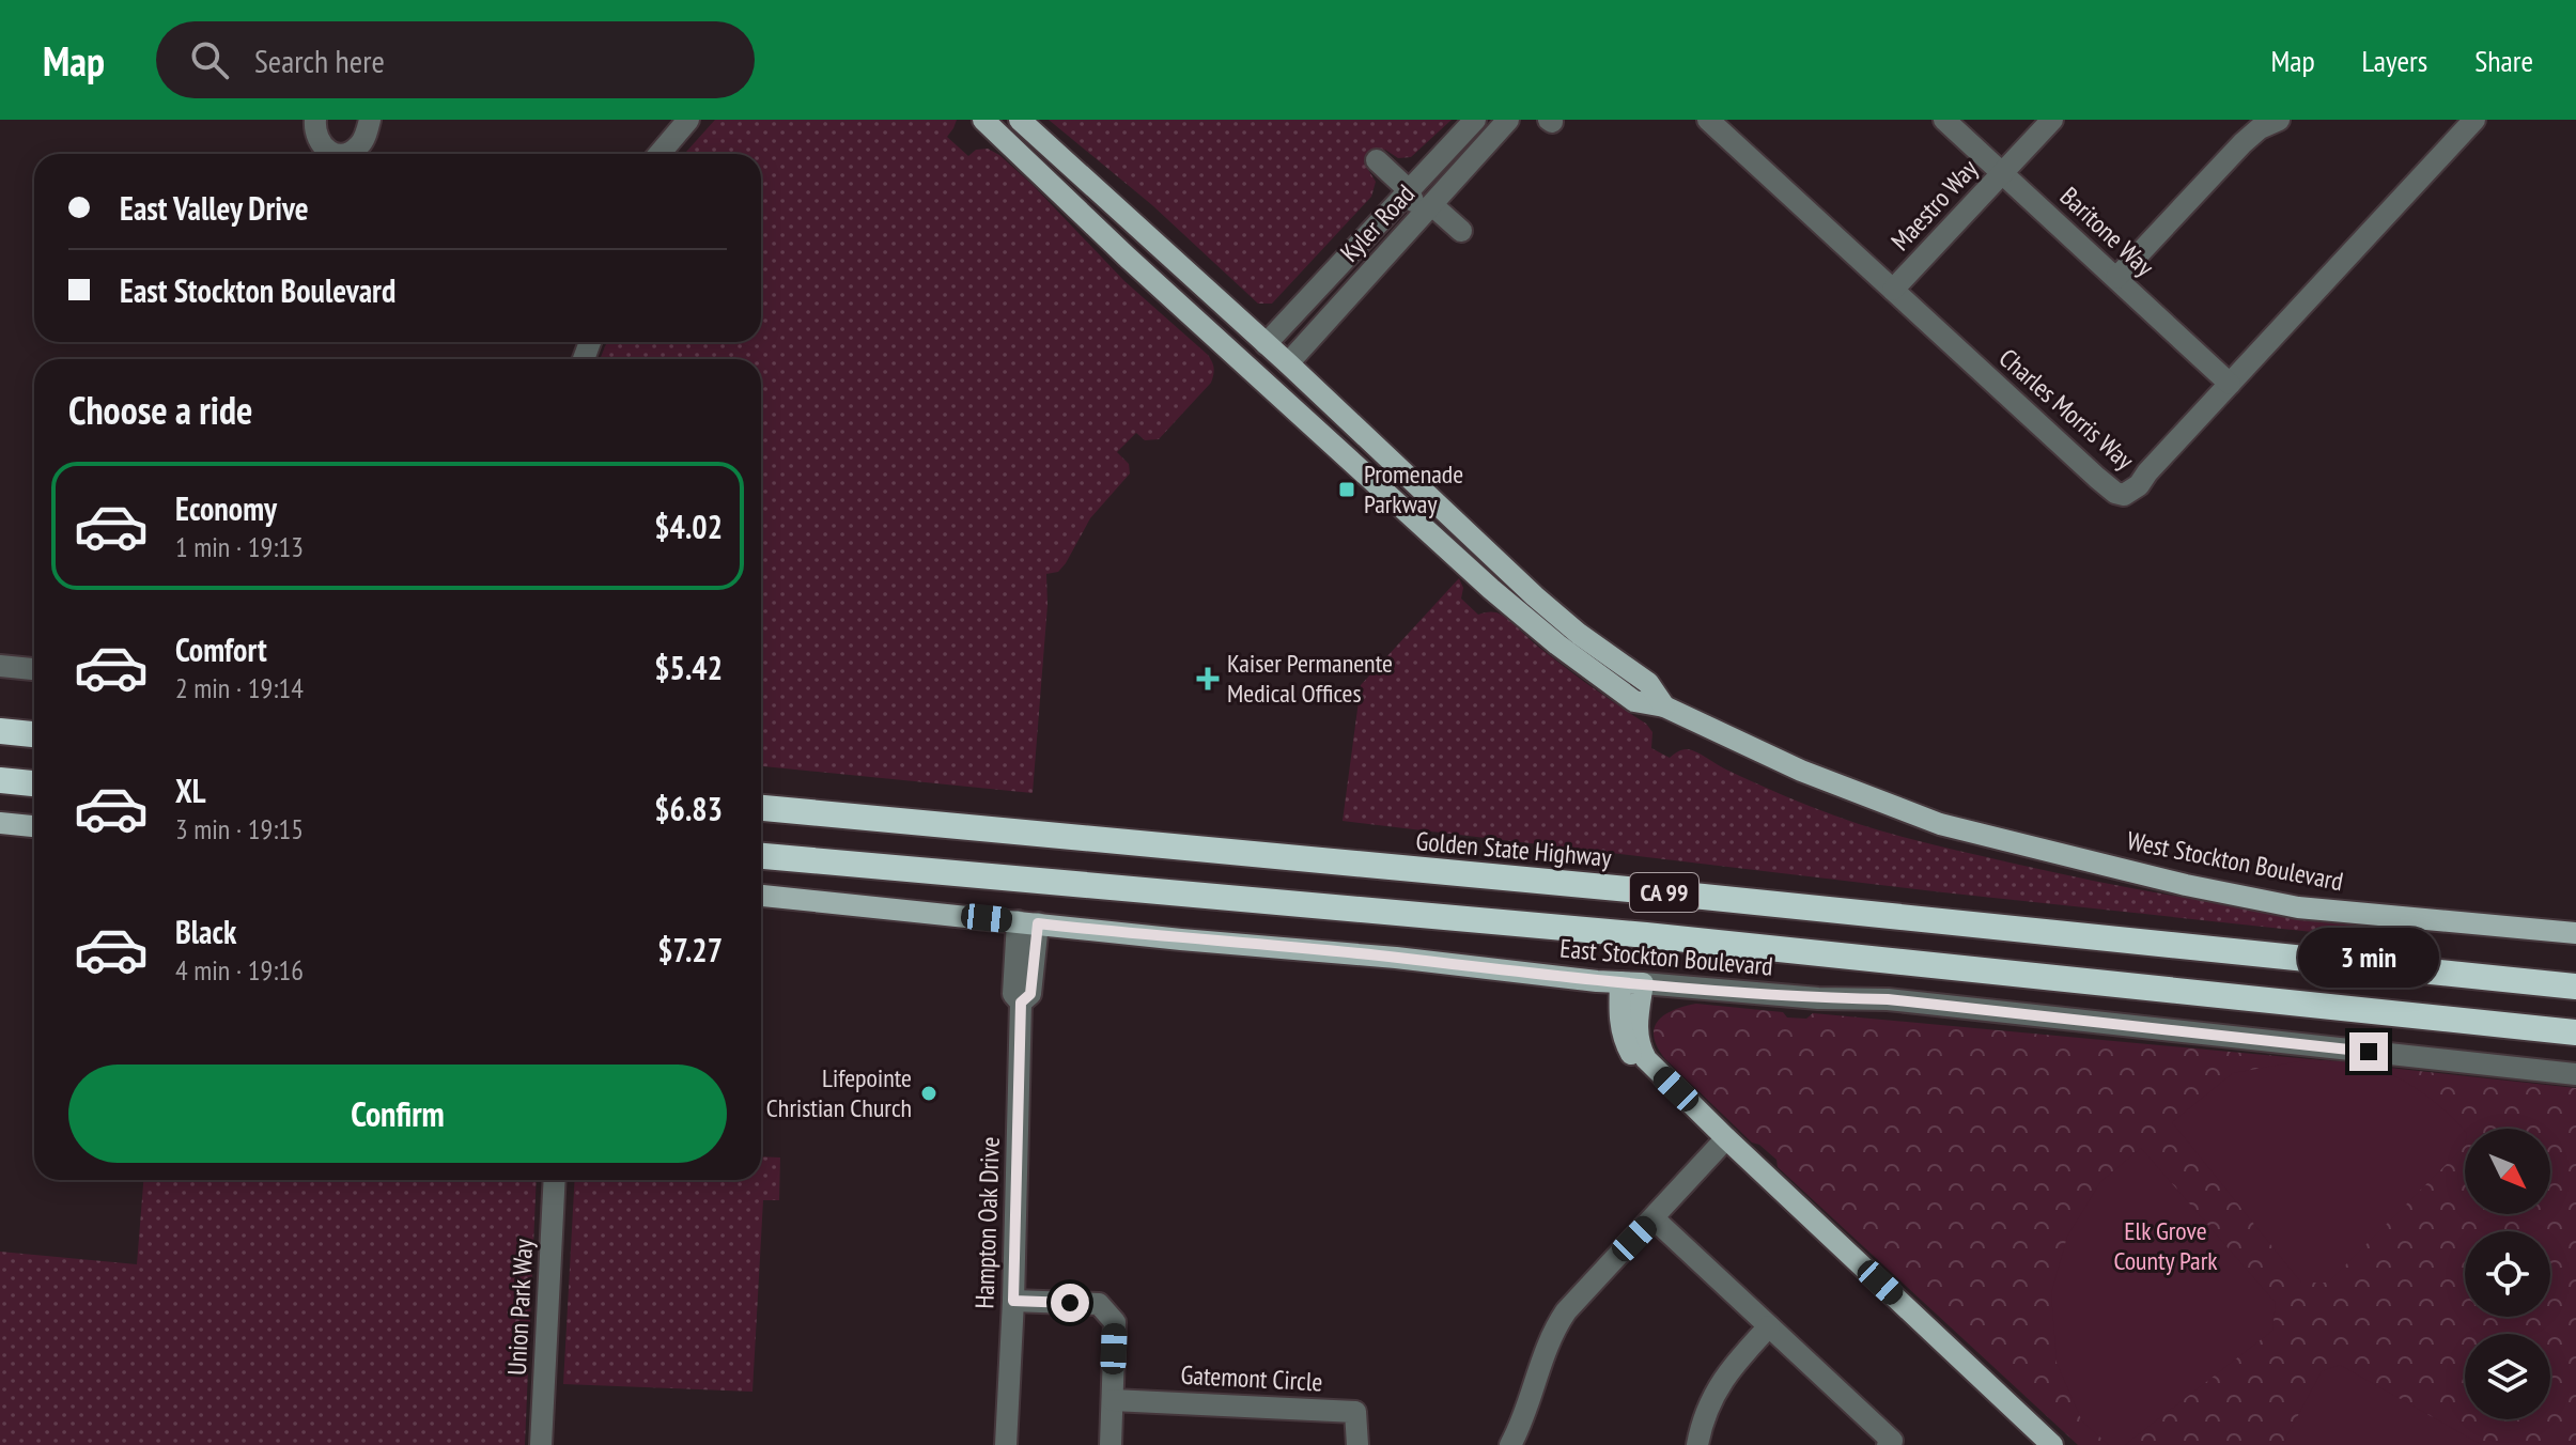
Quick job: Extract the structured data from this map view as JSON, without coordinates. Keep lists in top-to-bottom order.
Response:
{
  "streets": {
    "highway": ["Golden State Highway", "CA 99"],
    "main road": ["West Stockton Boulevard", "East Stockton Boulevard"],
    "street": [
      "Maestro Way",
      "Kyler Road",
      "Baritone Way",
      "Charles Morris Way",
      "Hampton Oak Drive",
      "Union Park Way",
      "Gatemont Circle"
    ]
  },
  "crossings": [
    ["Maestro Way", "Baritone Way"],
    ["Maestro Way", "Charles Morris Way"],
    ["Baritone Way", "Charles Morris Way"],
    ["East Stockton Boulevard", "Hampton Oak Drive"]
  ],
  "parks": ["Elk Grove County Park"],
  "places": {
    "transit": ["Promenade Parkway"],
    "health": ["Kaiser Permanente Medical Offices"],
    "other": ["Lifepointe Christian Church"]
  },
  "north": "bottom right",
  "page": {
    "header": "Map",
    "search": "Search here",
    "nav": ["Map", "Layers", "Share"],
    "banner": ["East Valley Drive", "East Stockton Boulevard"],
    "heading": "Choose a ride",
    "list": [
      {
        "name": "Economy",
        "note": "1 min · 19:13",
        "value": "$4.02"
      },
      {
        "name": "Comfort",
        "note": "2 min · 19:14",
        "value": "$5.42"
      },
      {
        "name": "XL",
        "note": "3 min · 19:15",
        "value": "$6.83"
      },
      {
        "name": "Black",
        "note": "4 min · 19:16",
        "value": "$7.27"
      }
    ],
    "bubble": "3 min",
    "buttons": "Confirm"
  }
}
